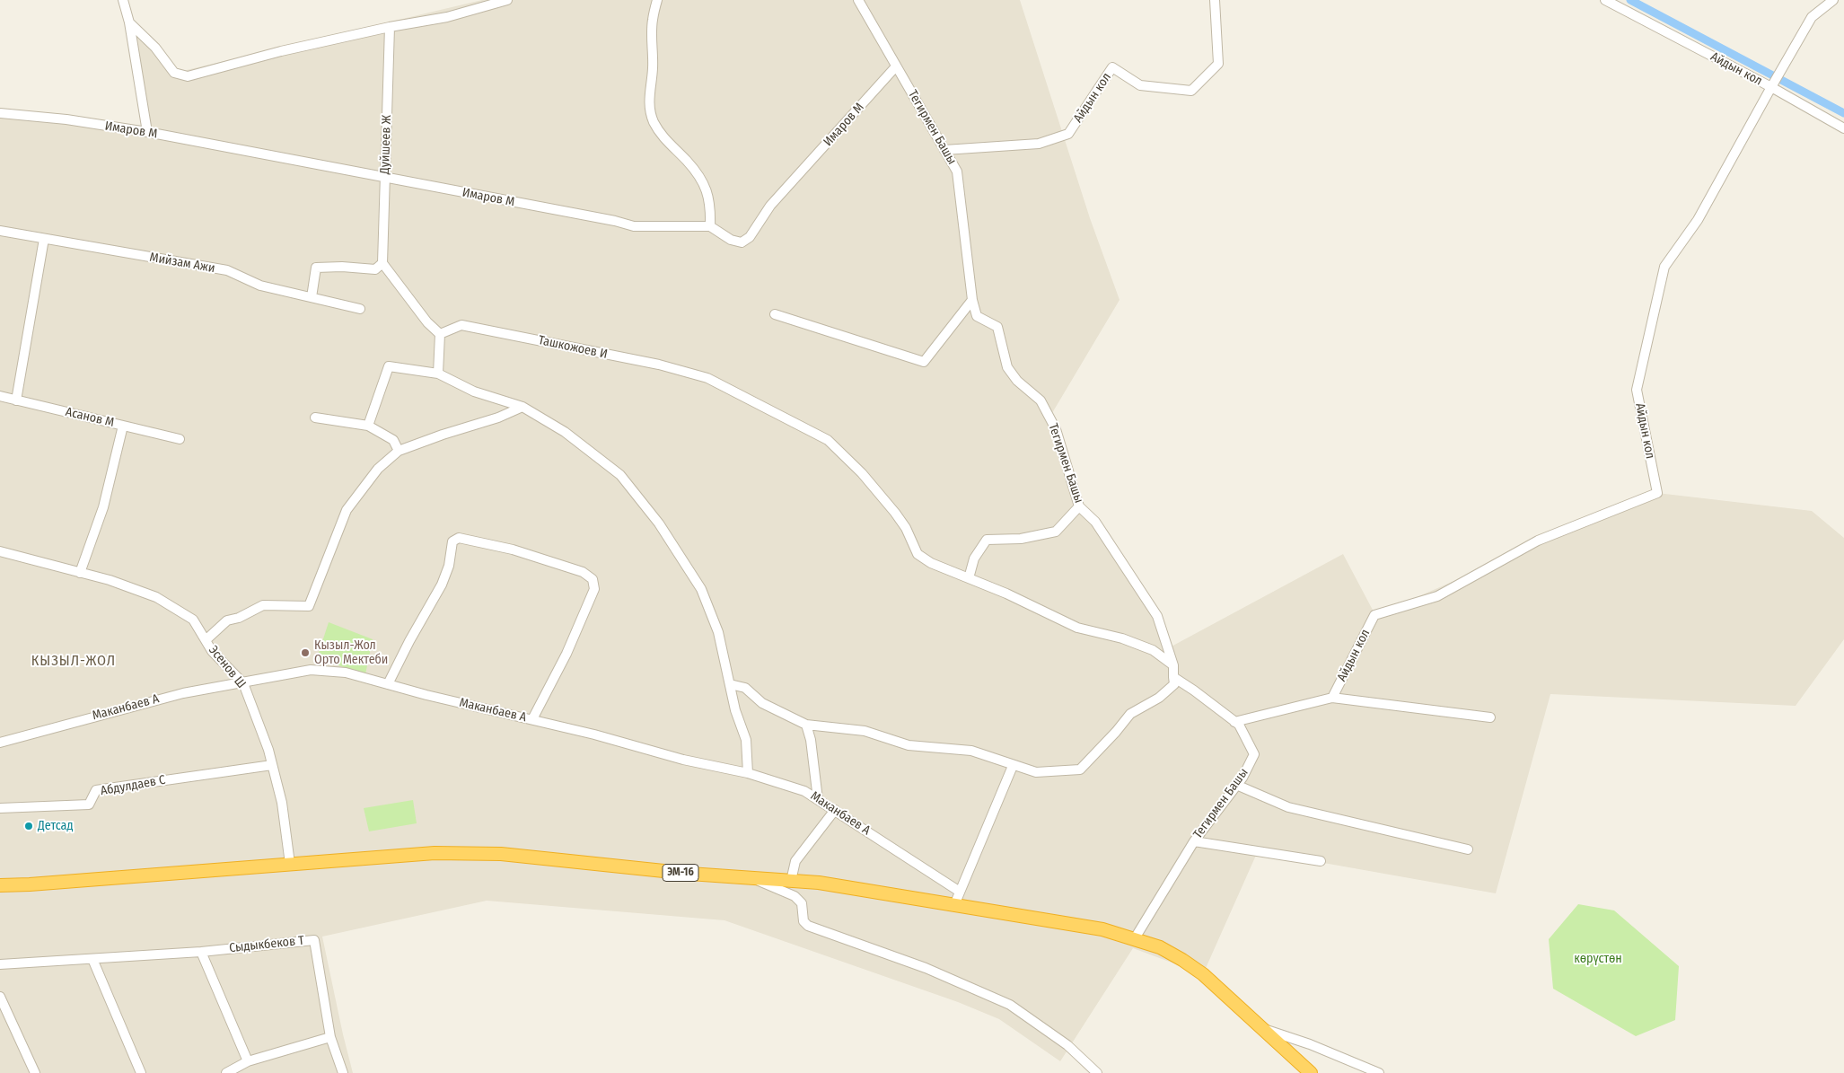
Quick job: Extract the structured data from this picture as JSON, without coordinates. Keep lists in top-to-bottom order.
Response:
{
  "streets": {
    "highway": ["ЭМ-16"],
    "street": [
      "Айдын кол",
      "Имаров М",
      "Тегирмен Башы",
      "Дуйшеев Ж",
      "Мийзам Ажи",
      "Ташкожоев И",
      "Асанов М",
      "Эсенов Ш",
      "Маканбаев А",
      "Абдулдаев С",
      "Сыдыкбеков Т"
    ]
  },
  "crossings": [
    ["Айдын кол", "Тегирмен Башы"],
    ["Имаров М", "Тегирмен Башы"],
    ["Имаров М", "Дуйшеев Ж"],
    ["Тегирмен Башы", "Ташкожоев И"],
    ["Тегирмен Башы", "ЭМ-16"],
    ["Эсенов Ш", "Маканбаев А"],
    ["Эсенов Ш", "Абдулдаев С"],
    ["Эсенов Ш", "ЭМ-16"]
  ],
  "districts": ["КЫЗЫЛ-ЖОЛ"],
  "parks": ["көрүстөн"],
  "places": ["Кызыл-Жол Орто Мектеби", "Детсад"]
}
